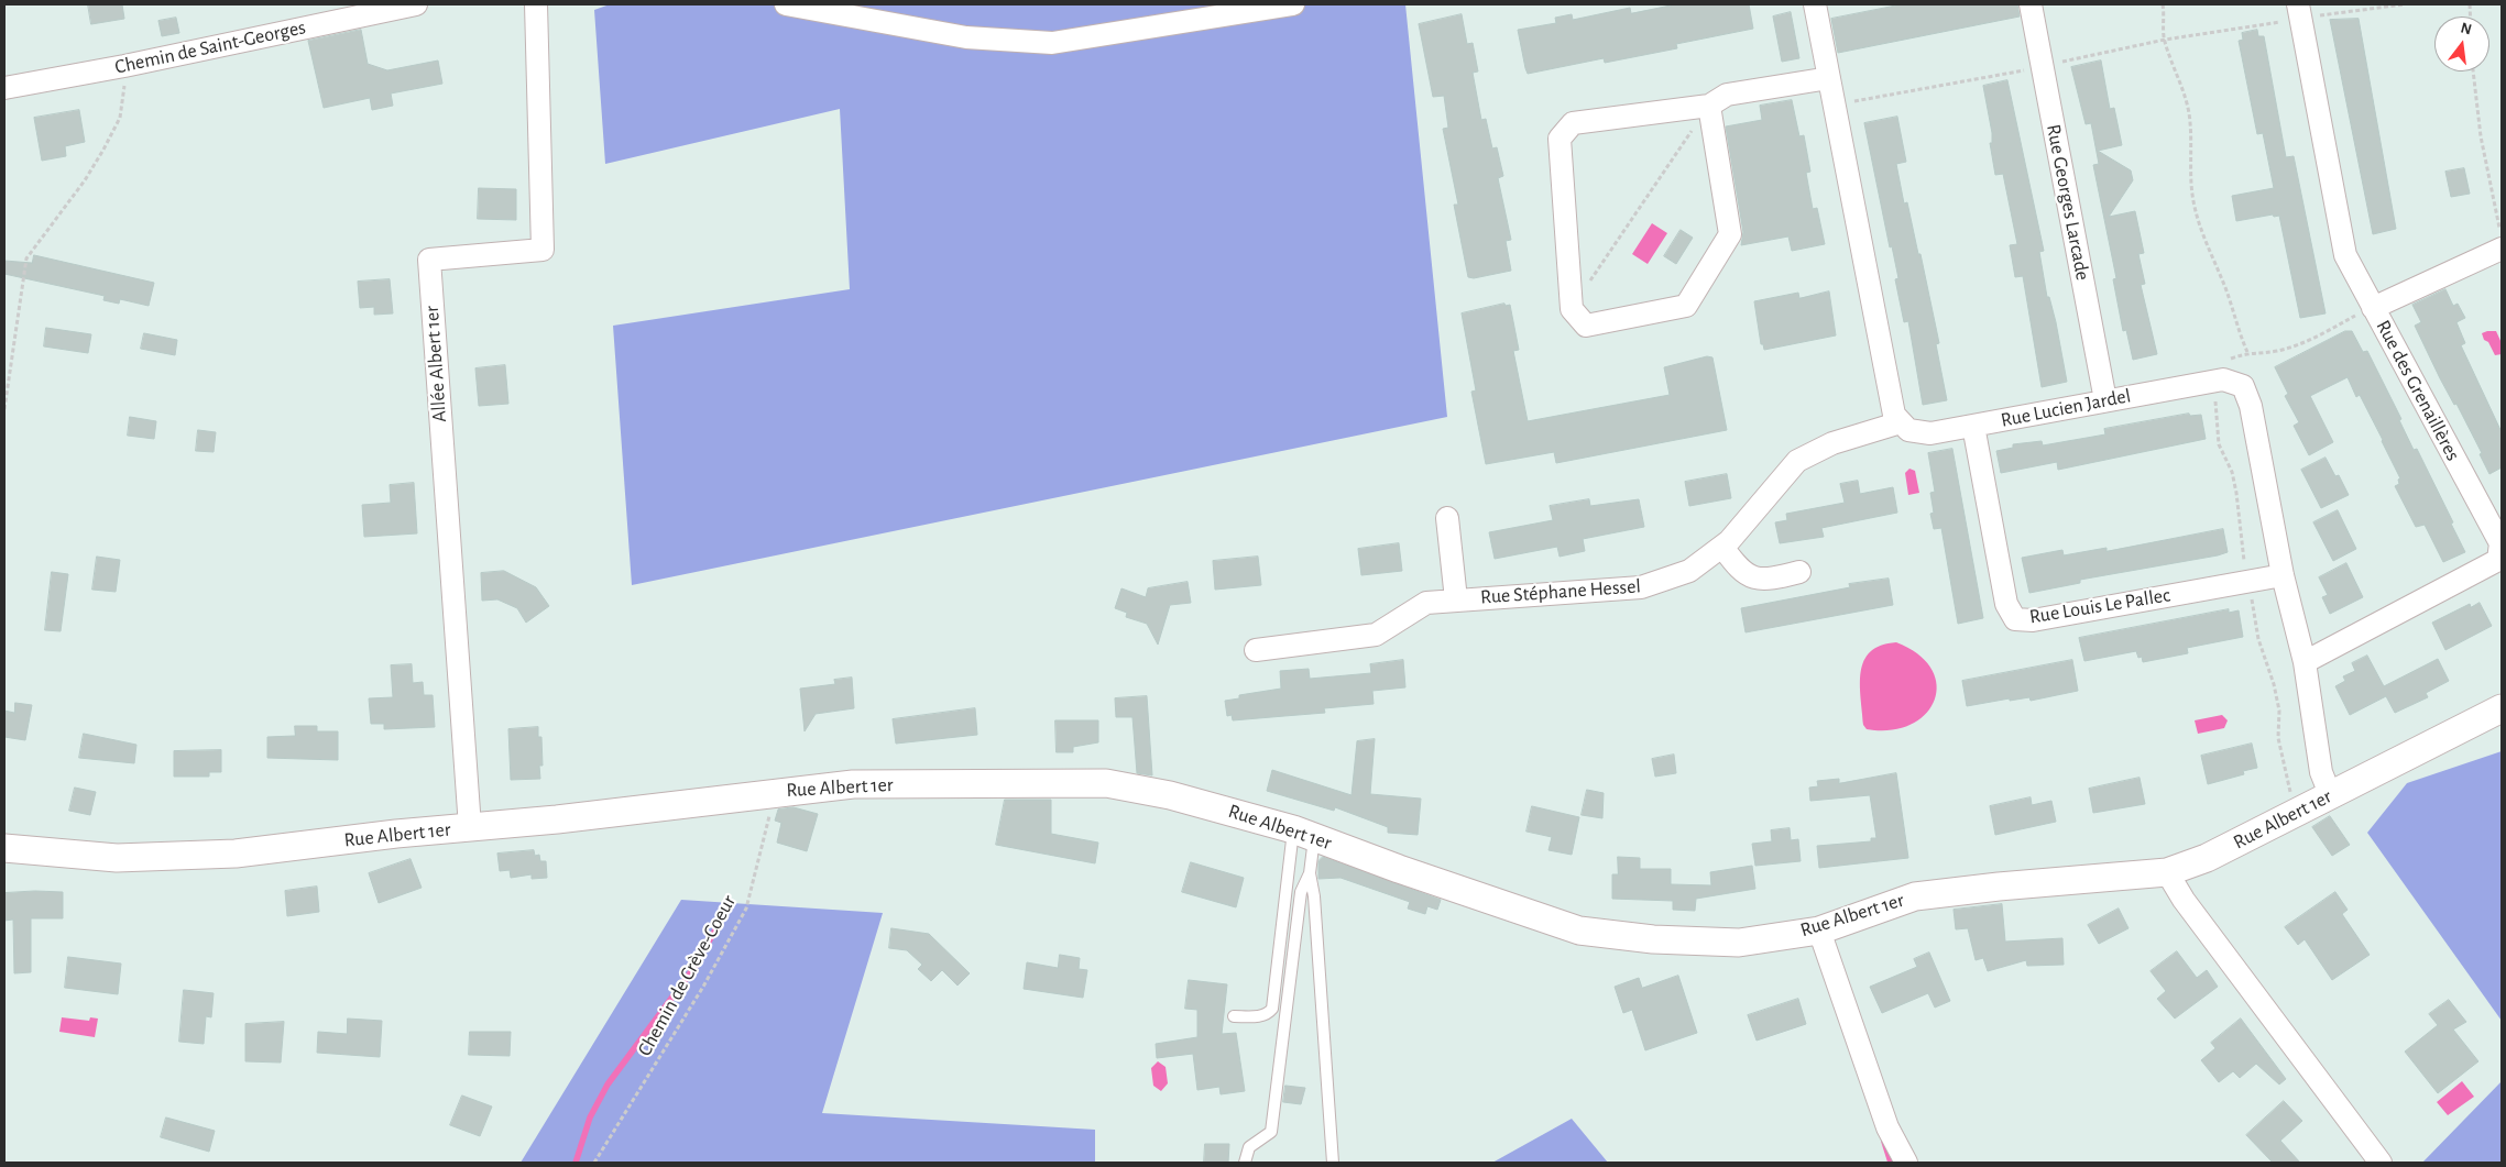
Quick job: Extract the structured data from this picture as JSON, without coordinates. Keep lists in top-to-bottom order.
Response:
{
  "streets": {
    "street": [
      "Chemin de Saint-Georges",
      "Rue Georges Larcade",
      "Allée Albert 1er",
      "Rue des Grenaillères",
      "Rue Lucien Jardel",
      "Rue Stéphane Hessel",
      "Rue Louis Le Pallec",
      "Rue Albert 1er"
    ],
    "path": ["Chemin de Crève-Coeur"]
  },
  "crossings": [
    ["Rue Georges Larcade", "Rue Lucien Jardel"],
    ["Allée Albert 1er", "Rue Albert 1er"],
    ["Rue des Grenaillères", "Rue Lucien Jardel"],
    ["Rue Lucien Jardel", "Rue Stéphane Hessel"],
    ["Rue Lucien Jardel", "Rue Louis Le Pallec"],
    ["Rue Lucien Jardel", "Rue Albert 1er"],
    ["Rue Albert 1er", "Chemin de Crève-Coeur"]
  ],
  "north": "top"
}
